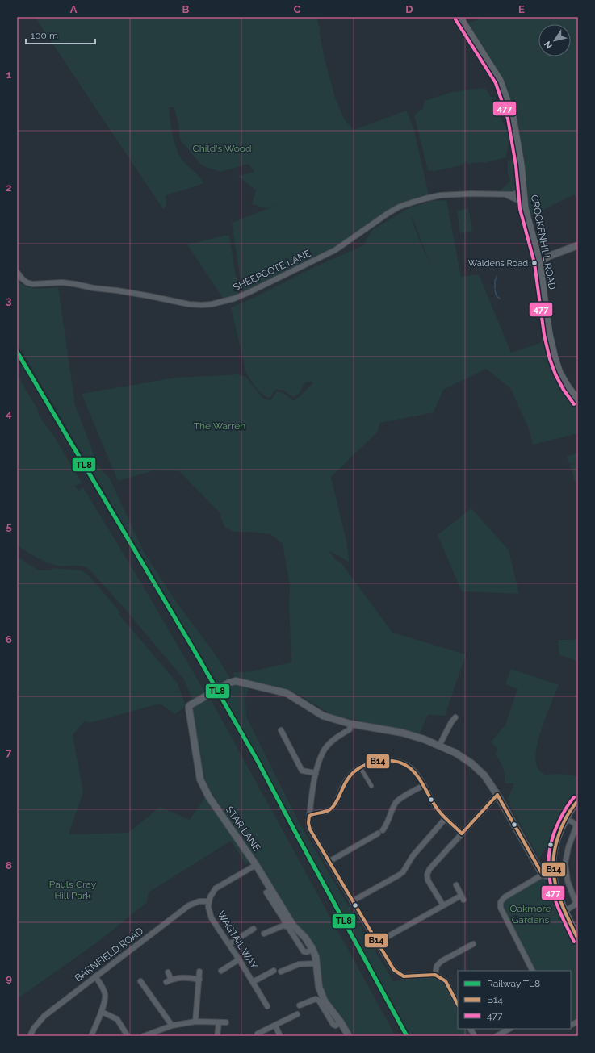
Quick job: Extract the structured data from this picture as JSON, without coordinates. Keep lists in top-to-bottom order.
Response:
{
  "streets": {
    "main road": ["CROCKENHILL ROAD"],
    "street": [
      "SHEEPCOTE LANE",
      "STAR LANE",
      "WAGTAIL WAY",
      "BARNFIELD ROAD"
    ]
  },
  "crossings": [
    ["CROCKENHILL ROAD", "SHEEPCOTE LANE"],
    ["WAGTAIL WAY", "BARNFIELD ROAD"]
  ],
  "parks": [
    "Child's Wood",
    "The Warren",
    "Pauls Cray Hill Park",
    "Oakmore Gardens"
  ],
  "places": ["Waldens Road"],
  "lines": ["transit line 477", "rail line TL8", "transit line B14"],
  "legend": ["Railway TL8", "B14", "477"],
  "scale_bar": "100 m",
  "north": "bottom left",
  "grid": {
    "columns": [
      "A",
      "B",
      "C",
      "D",
      "E"
    ],
    "rows": [
      "1",
      "2",
      "3",
      "4",
      "5",
      "6",
      "7",
      "8",
      "9"
    ]
  }
}
